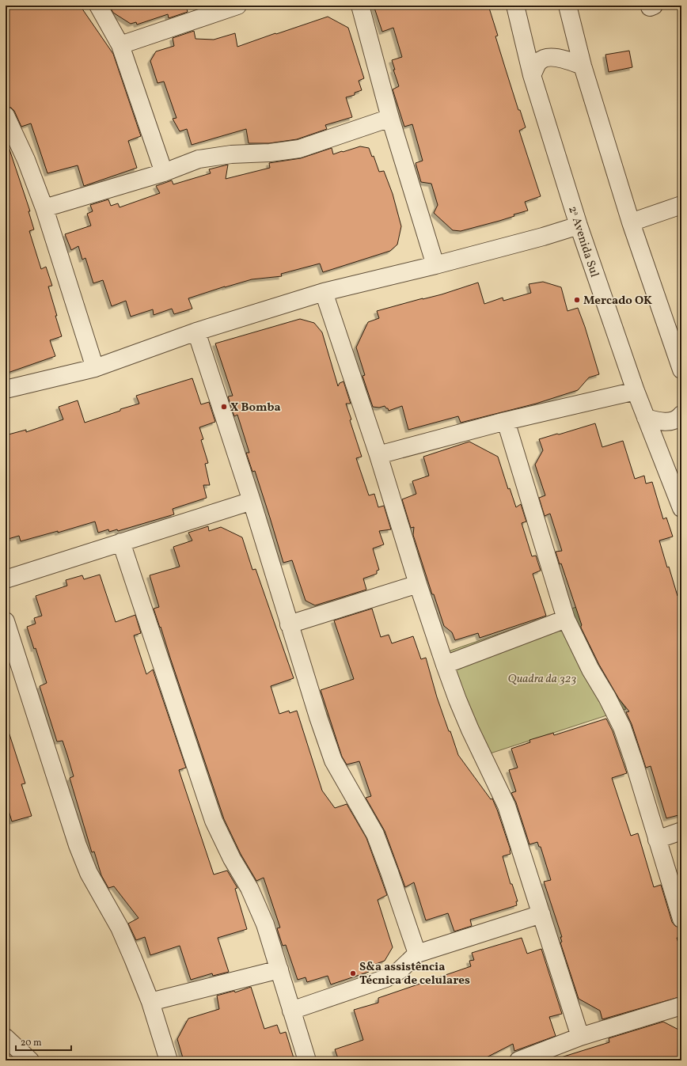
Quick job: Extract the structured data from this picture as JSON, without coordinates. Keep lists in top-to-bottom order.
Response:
{
  "streets": {
    "street": ["2ᵃ Avenida Sul"]
  },
  "parks": ["Quadra da 323"],
  "places": ["Mercado OK", "X Bomba", "S&a assistência Técnica de celulares"],
  "scale_bar": "20 m"
}
